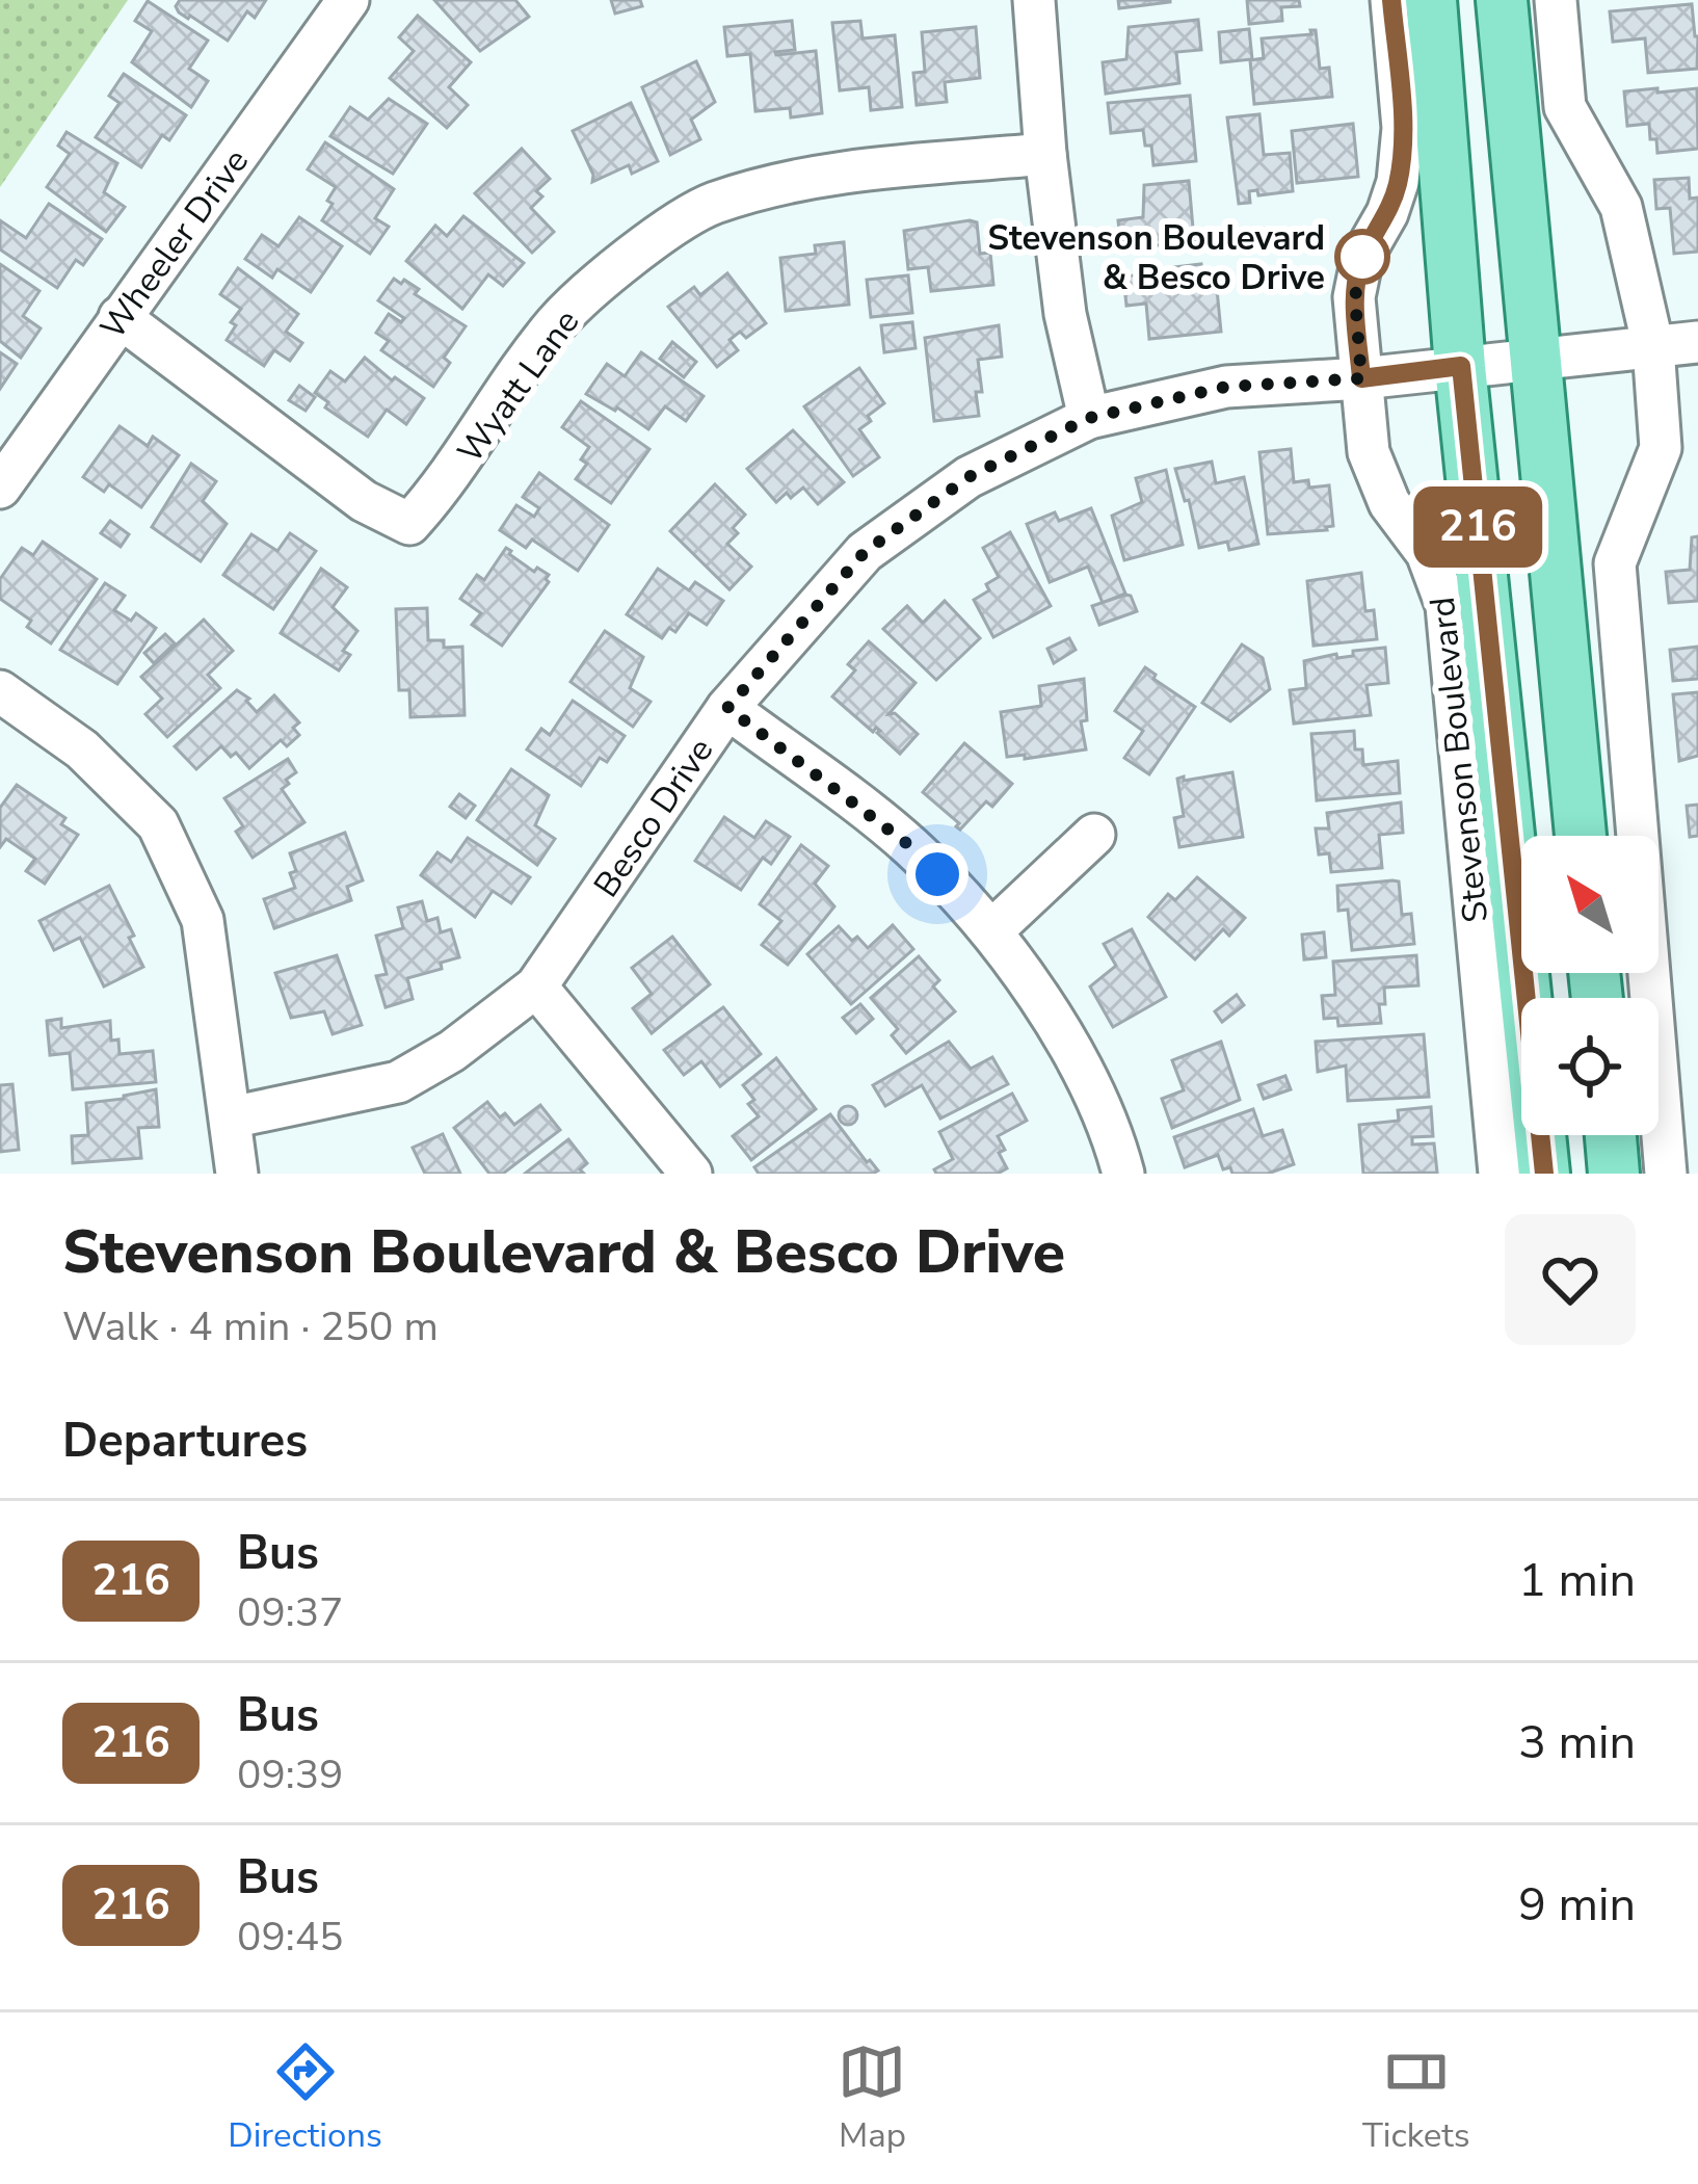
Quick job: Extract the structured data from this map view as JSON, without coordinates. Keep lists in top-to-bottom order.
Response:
{
  "streets": {
    "main road": ["Stevenson Boulevard"],
    "street": ["Wheeler Drive", "Wyatt Lane", "Besco Drive"]
  },
  "crossings": [
    ["Wheeler Drive", "Wyatt Lane"],
    ["Stevenson Boulevard", "Besco Drive"]
  ],
  "places": ["Stevenson Boulevard & Besco Drive"],
  "lines": ["bus line 216"],
  "north": "top left",
  "page": {
    "on_map": "216",
    "heading": [
      ["Stevenson Boulevard & Besco Drive", "Walk · 4 min · 250 m"],
      "Departures"
    ],
    "list": [
      {
        "mark": "216",
        "name": "Bus",
        "note": "09:37",
        "value": "1 min"
      },
      {
        "mark": "216",
        "name": "Bus",
        "note": "09:39",
        "value": "3 min"
      },
      {
        "mark": "216",
        "name": "Bus",
        "note": "09:45",
        "value": "9 min"
      }
    ],
    "tabs": ["Directions", "Map", "Tickets"]
  }
}
